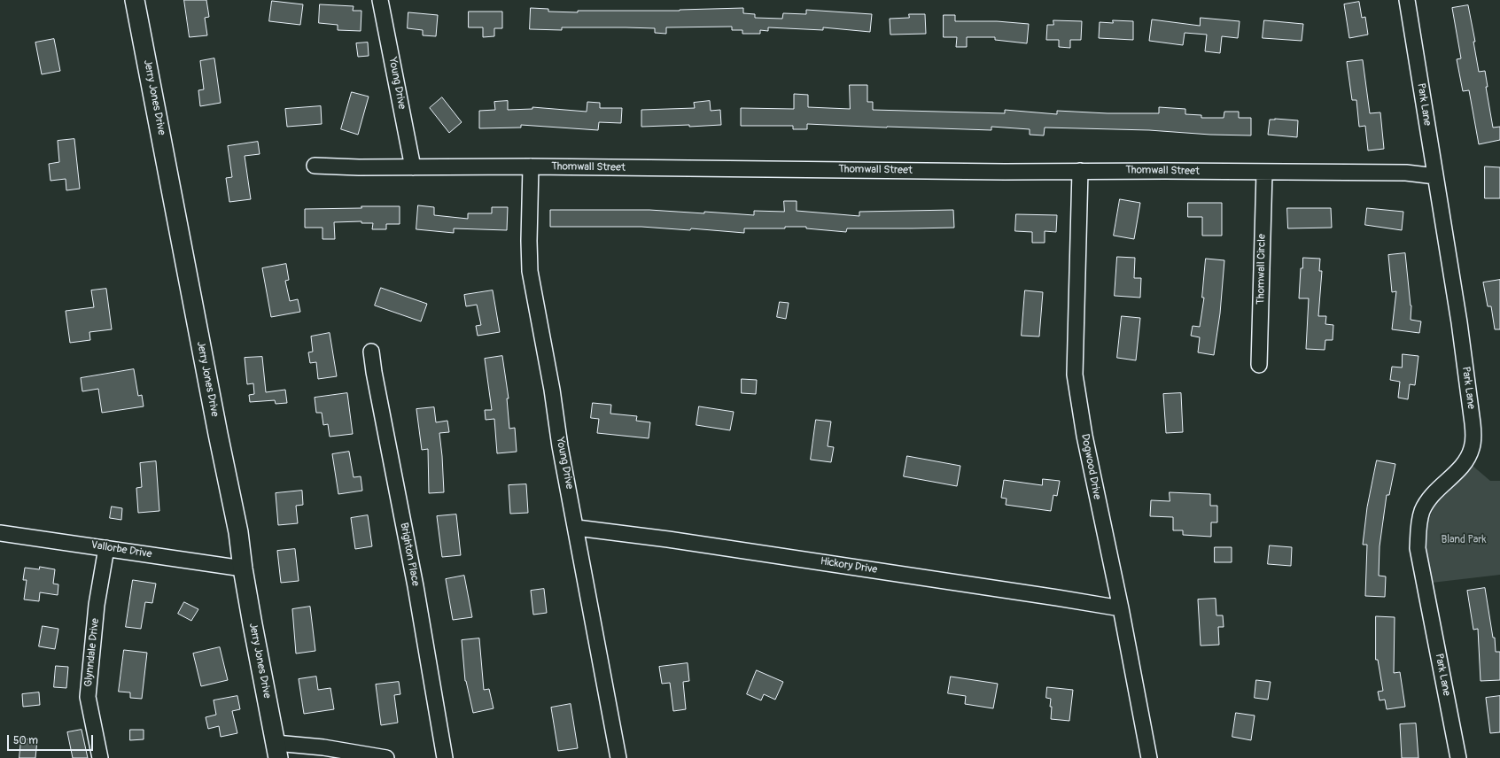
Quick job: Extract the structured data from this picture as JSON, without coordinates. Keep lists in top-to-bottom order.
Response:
{
  "streets": {
    "main road": ["Jerry Jones Drive"],
    "street": [
      "Young Drive",
      "Park Lane",
      "Thomwall Street",
      "Thomwall Circle",
      "Dogwood Drive",
      "Vallorbe Drive",
      "Brighton Place",
      "Hickory Drive",
      "Glynndale Drive"
    ]
  },
  "crossings": [
    ["Young Drive", "Thomwall Street"],
    ["Young Drive", "Hickory Drive"],
    ["Jerry Jones Drive", "Vallorbe Drive"],
    ["Park Lane", "Thomwall Street"],
    ["Thomwall Street", "Thomwall Circle"],
    ["Thomwall Street", "Dogwood Drive"],
    ["Dogwood Drive", "Hickory Drive"],
    ["Vallorbe Drive", "Glynndale Drive"]
  ],
  "parks": ["Bland Park"],
  "scale_bar": "50 m"
}
